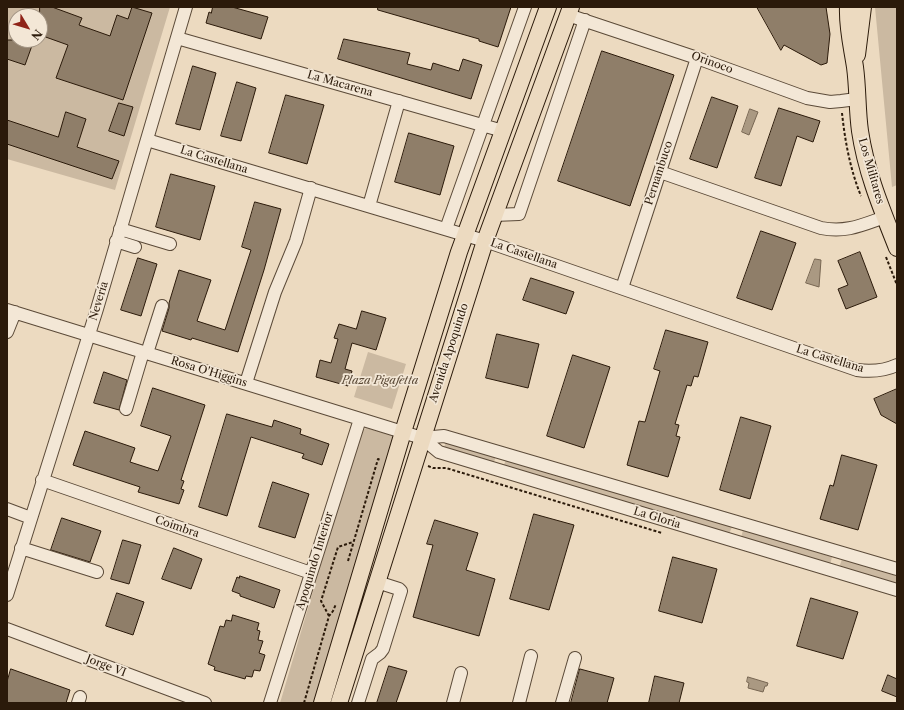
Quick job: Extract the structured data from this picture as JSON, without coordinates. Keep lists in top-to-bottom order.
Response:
{
  "streets": {
    "main road": ["Los Militares", "Avenida Apoquindo"],
    "street": [
      "Orinoco",
      "La Macarena",
      "La Castellana",
      "Pernambuco",
      "Nevería",
      "Rosa O'Higgins",
      "La Gloria",
      "Coimbra",
      "Apoquindo Interior",
      "Jorge VI"
    ]
  },
  "crossings": [
    ["Orinoco", "Los Militares"],
    ["Orinoco", "Pernambuco"],
    ["Orinoco", "Avenida Apoquindo"],
    ["La Macarena", "Nevería"],
    ["La Macarena", "Avenida Apoquindo"],
    ["La Castellana", "Pernambuco"],
    ["La Castellana", "Nevería"],
    ["La Castellana", "Avenida Apoquindo"],
    ["Nevería", "Rosa O'Higgins"],
    ["Nevería", "Coimbra"],
    ["Avenida Apoquindo", "Rosa O'Higgins"],
    ["Avenida Apoquindo", "La Gloria"],
    ["Rosa O'Higgins", "La Gloria"],
    ["Rosa O'Higgins", "Apoquindo Interior"],
    ["Coimbra", "Apoquindo Interior"]
  ],
  "parks": ["Plaza Pigafetta"],
  "north": "bottom right"
}
